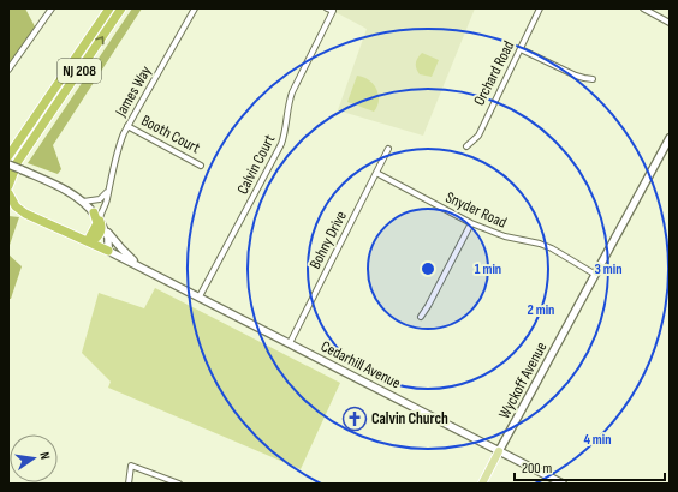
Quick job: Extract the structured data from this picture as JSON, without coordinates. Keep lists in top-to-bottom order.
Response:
{
  "streets": {
    "highway": ["NJ 208"],
    "main road": ["Cedarhill Avenue", "Wyckoff Avenue"],
    "street": [
      "Orchard Road",
      "James Way",
      "Booth Court",
      "Calvin Court",
      "Snyder Road",
      "Bohny Drive"
    ]
  },
  "crossings": [
    ["James Way", "Booth Court"],
    ["James Way", "Cedarhill Avenue"],
    ["Calvin Court", "Cedarhill Avenue"],
    ["Snyder Road", "Bohny Drive"],
    ["Snyder Road", "Wyckoff Avenue"],
    ["Bohny Drive", "Cedarhill Avenue"],
    ["Cedarhill Avenue", "Wyckoff Avenue"]
  ],
  "places": {
    "church": ["Calvin Church"]
  },
  "scale_bar": "200 m",
  "north": "right",
  "rings": [
    "1 min",
    "3 min",
    "2 min",
    "4 min"
  ]
}
